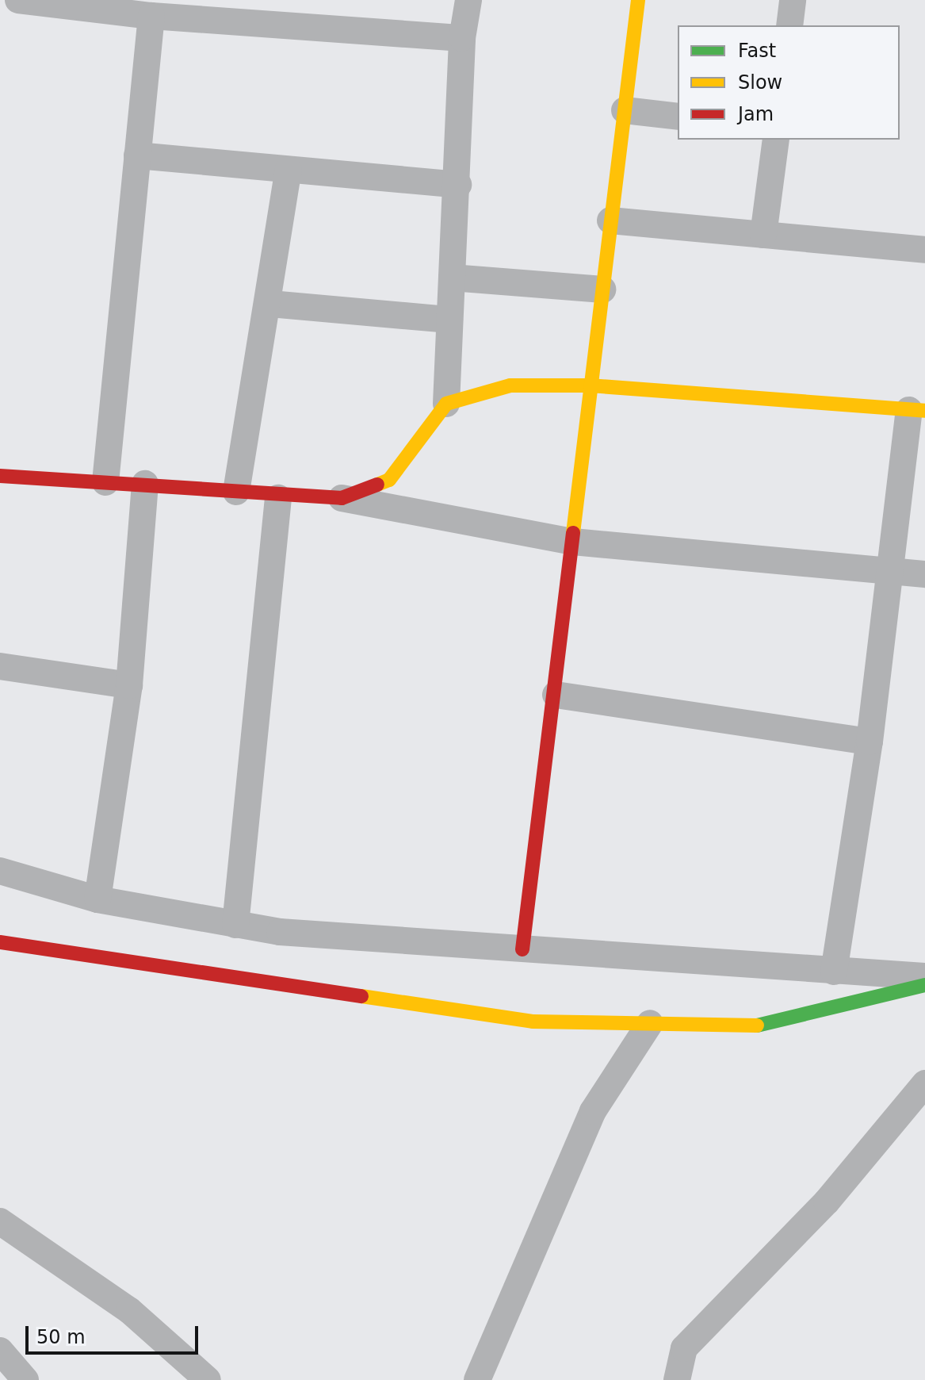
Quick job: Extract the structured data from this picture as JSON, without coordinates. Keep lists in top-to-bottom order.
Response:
{
  "legend": ["Fast", "Slow", "Jam"],
  "scale_bar": "50 m"
}
